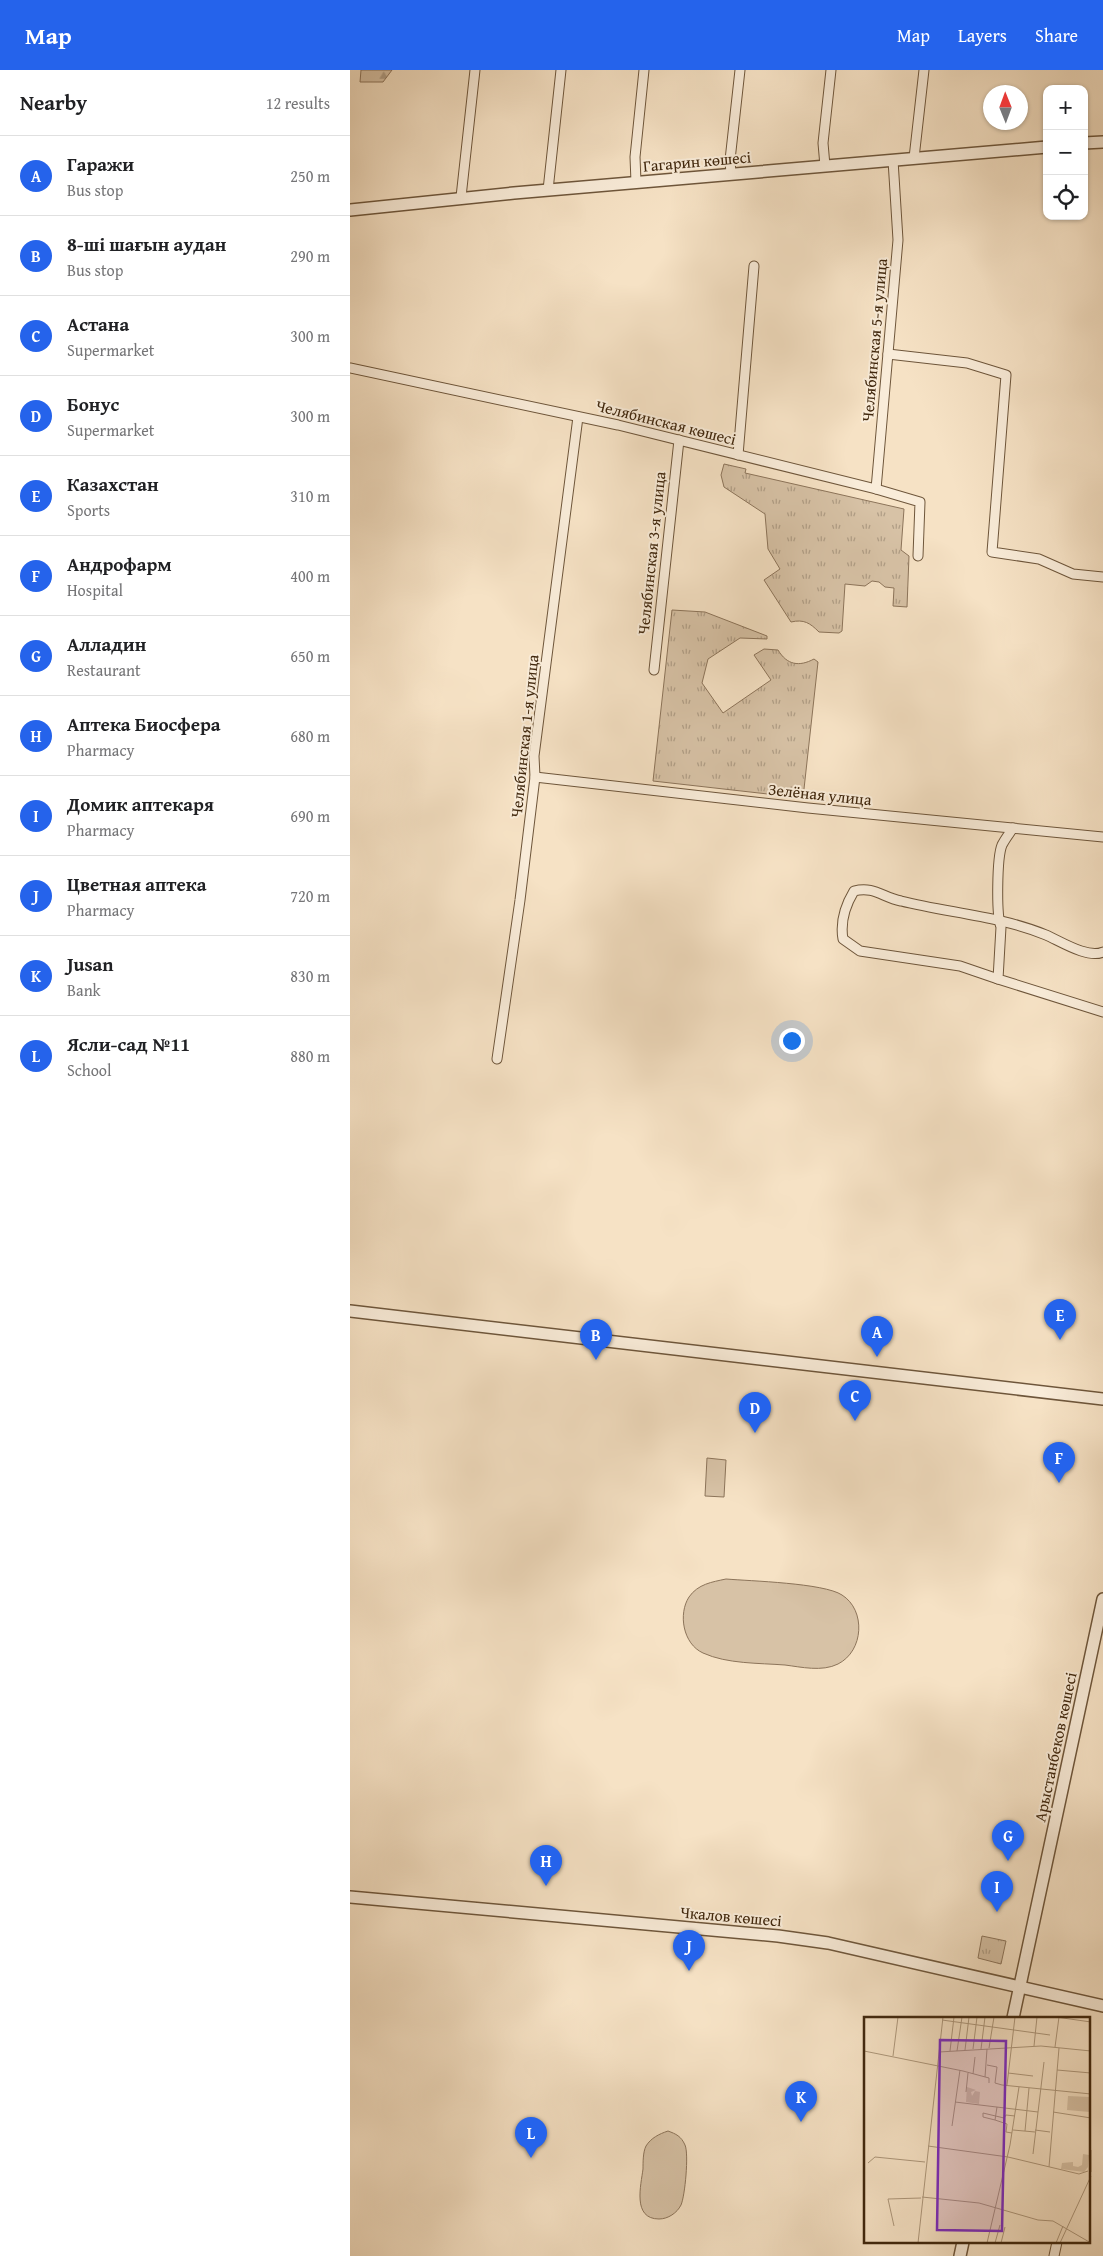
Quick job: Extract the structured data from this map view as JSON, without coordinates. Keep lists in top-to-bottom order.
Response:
{
  "streets": {
    "street": [
      "Гагарин көшесі",
      "Челябинская 5-я улица",
      "Челябинская көшесі",
      "Челябинская 3-я улица",
      "Челябинская 1-я улица",
      "Зелёная улица",
      "Арыстанбеков көшесі",
      "Чкалов көшесі"
    ]
  },
  "crossings": [
    ["Гагарин көшесі", "Челябинская 5-я улица"],
    ["Челябинская 5-я улица", "Челябинская көшесі"],
    ["Челябинская көшесі", "Челябинская 3-я улица"],
    ["Челябинская көшесі", "Челябинская 1-я улица"],
    ["Челябинская 1-я улица", "Зелёная улица"],
    ["Арыстанбеков көшесі", "Чкалов көшесі"]
  ],
  "north": "top",
  "page": {
    "header": "Map",
    "nav": ["Map", "Layers", "Share"],
    "heading": ["Nearby", "12 results"],
    "map_buttons": ["+", "−"],
    "list": [
      {
        "mark": "A",
        "name": "Гаражи",
        "note": "Bus stop",
        "value": "250 m"
      },
      {
        "mark": "B",
        "name": "8-ші шағын аудан",
        "note": "Bus stop",
        "value": "290 m"
      },
      {
        "mark": "C",
        "name": "Астана",
        "note": "Supermarket",
        "value": "300 m"
      },
      {
        "mark": "D",
        "name": "Бонус",
        "note": "Supermarket",
        "value": "300 m"
      },
      {
        "mark": "E",
        "name": "Казахстан",
        "note": "Sports",
        "value": "310 m"
      },
      {
        "mark": "F",
        "name": "Андрофарм",
        "note": "Hospital",
        "value": "400 m"
      },
      {
        "mark": "G",
        "name": "Алладин",
        "note": "Restaurant",
        "value": "650 m"
      },
      {
        "mark": "H",
        "name": "Аптека Биосфера",
        "note": "Pharmacy",
        "value": "680 m"
      },
      {
        "mark": "I",
        "name": "Домик аптекаря",
        "note": "Pharmacy",
        "value": "690 m"
      },
      {
        "mark": "J",
        "name": "Цветная аптека",
        "note": "Pharmacy",
        "value": "720 m"
      },
      {
        "mark": "K",
        "name": "Jusan",
        "note": "Bank",
        "value": "830 m"
      },
      {
        "mark": "L",
        "name": "Ясли-сад №11",
        "note": "School",
        "value": "880 m"
      }
    ],
    "pins": [
      "E",
      "A",
      "B",
      "C",
      "D",
      "F",
      "G",
      "H",
      "I",
      "J",
      "K",
      "L"
    ]
  }
}
